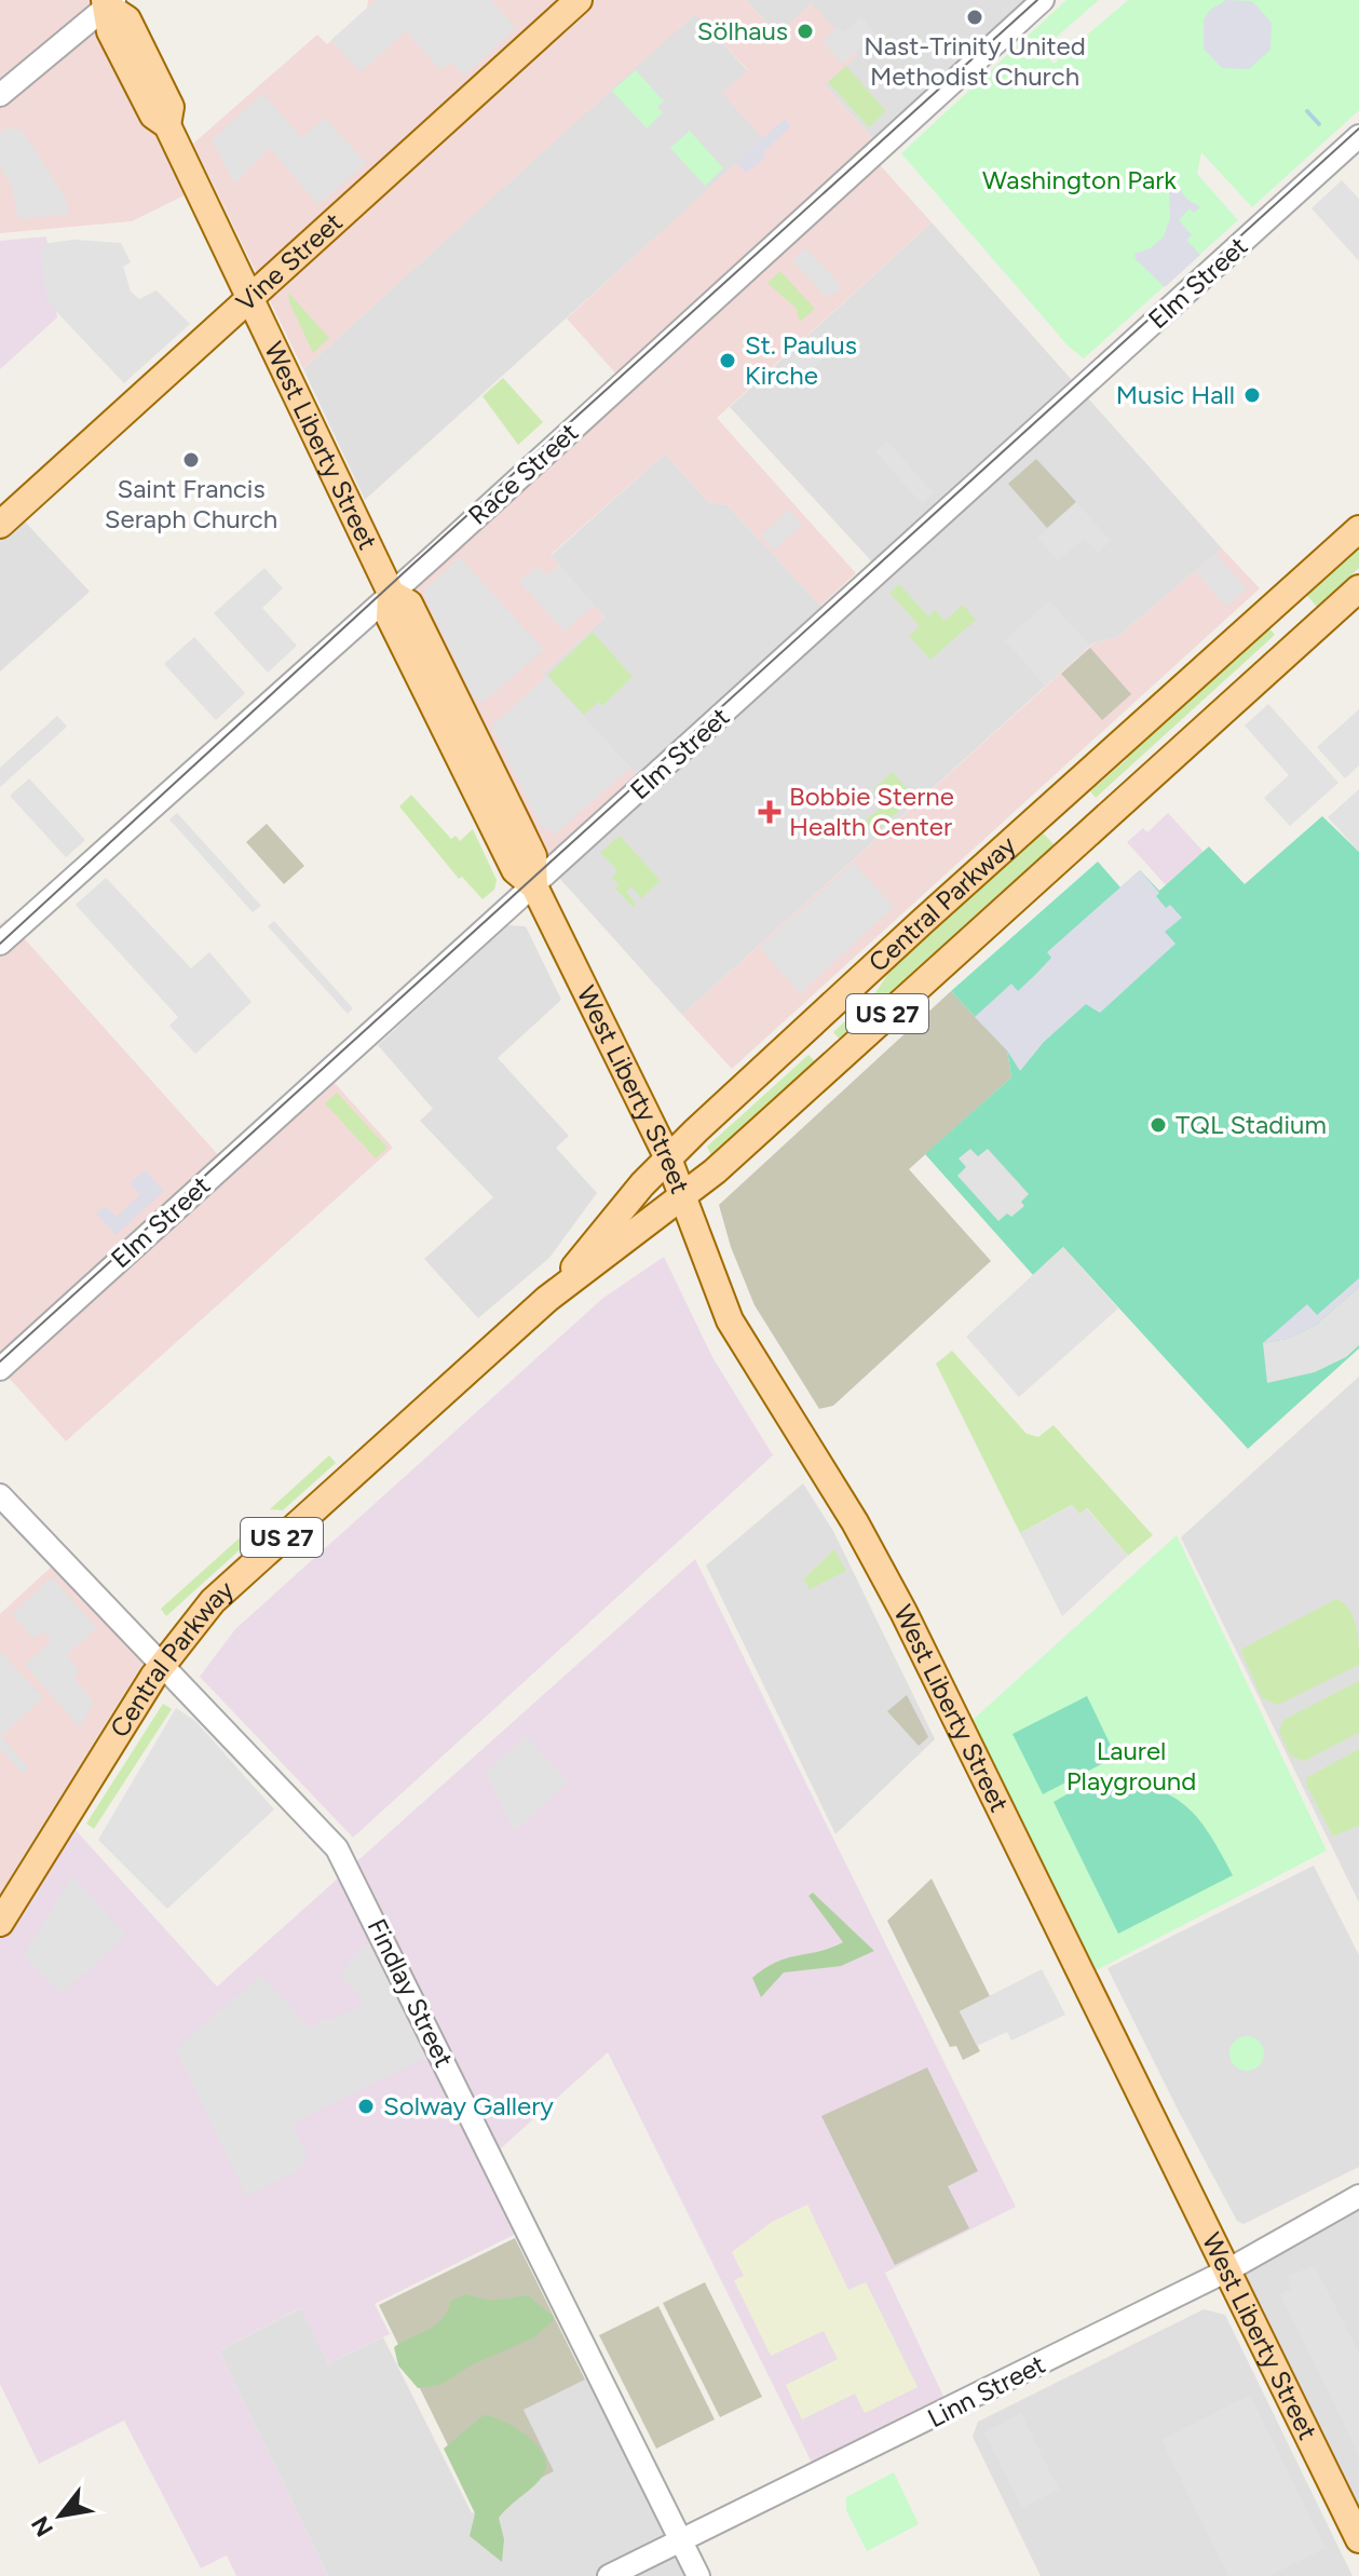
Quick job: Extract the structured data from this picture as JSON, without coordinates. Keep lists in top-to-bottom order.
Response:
{
  "streets": {
    "main road": [
      "Vine Street",
      "West Liberty Street",
      "Central Parkway",
      "US 27"
    ],
    "street": [
      "Elm Street",
      "Race Street",
      "Findlay Street",
      "Linn Street"
    ]
  },
  "crossings": [
    ["Vine Street", "West Liberty Street"],
    ["Elm Street", "West Liberty Street"],
    ["West Liberty Street", "Race Street"],
    ["West Liberty Street", "Central Parkway"],
    ["West Liberty Street", "Linn Street"],
    ["Central Parkway", "Findlay Street"],
    ["Findlay Street", "Linn Street"]
  ],
  "parks": ["Washington Park", "Laurel Playground"],
  "places": {
    "other": [
      "Nast-Trinity United Methodist Church",
      "Sölhaus",
      "St. Paulus Kirche",
      "Music Hall",
      "Saint Francis Seraph Church",
      "TQL Stadium",
      "Solway Gallery"
    ],
    "health": ["Bobbie Sterne Health Center"]
  },
  "north": "bottom left"
}
